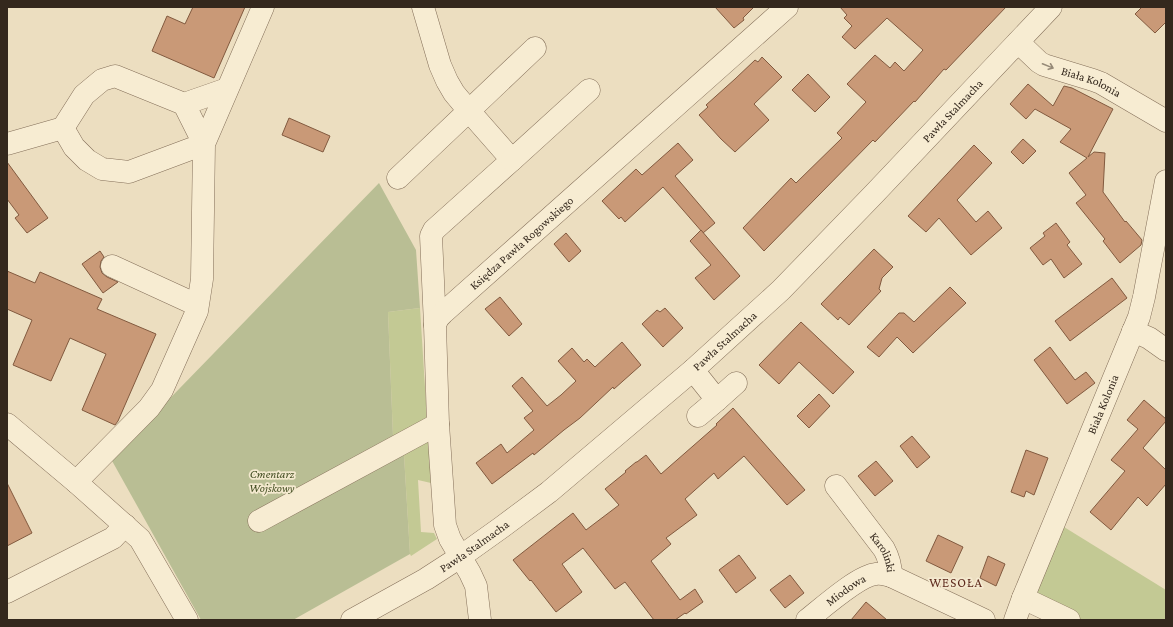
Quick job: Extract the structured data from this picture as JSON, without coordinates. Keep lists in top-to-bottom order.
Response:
{
  "streets": {
    "street": [
      "Biała Kolonia",
      "Pawła Stalmacha",
      "Księdza Pawła Rogowskiego",
      "Karolinki",
      "Miodowa"
    ]
  },
  "crossings": [
    ["Biała Kolonia", "Pawła Stalmacha"],
    ["Karolinki", "Miodowa"]
  ],
  "districts": ["WESOŁA"],
  "parks": ["Cmentarz Wojskowy"]
}
